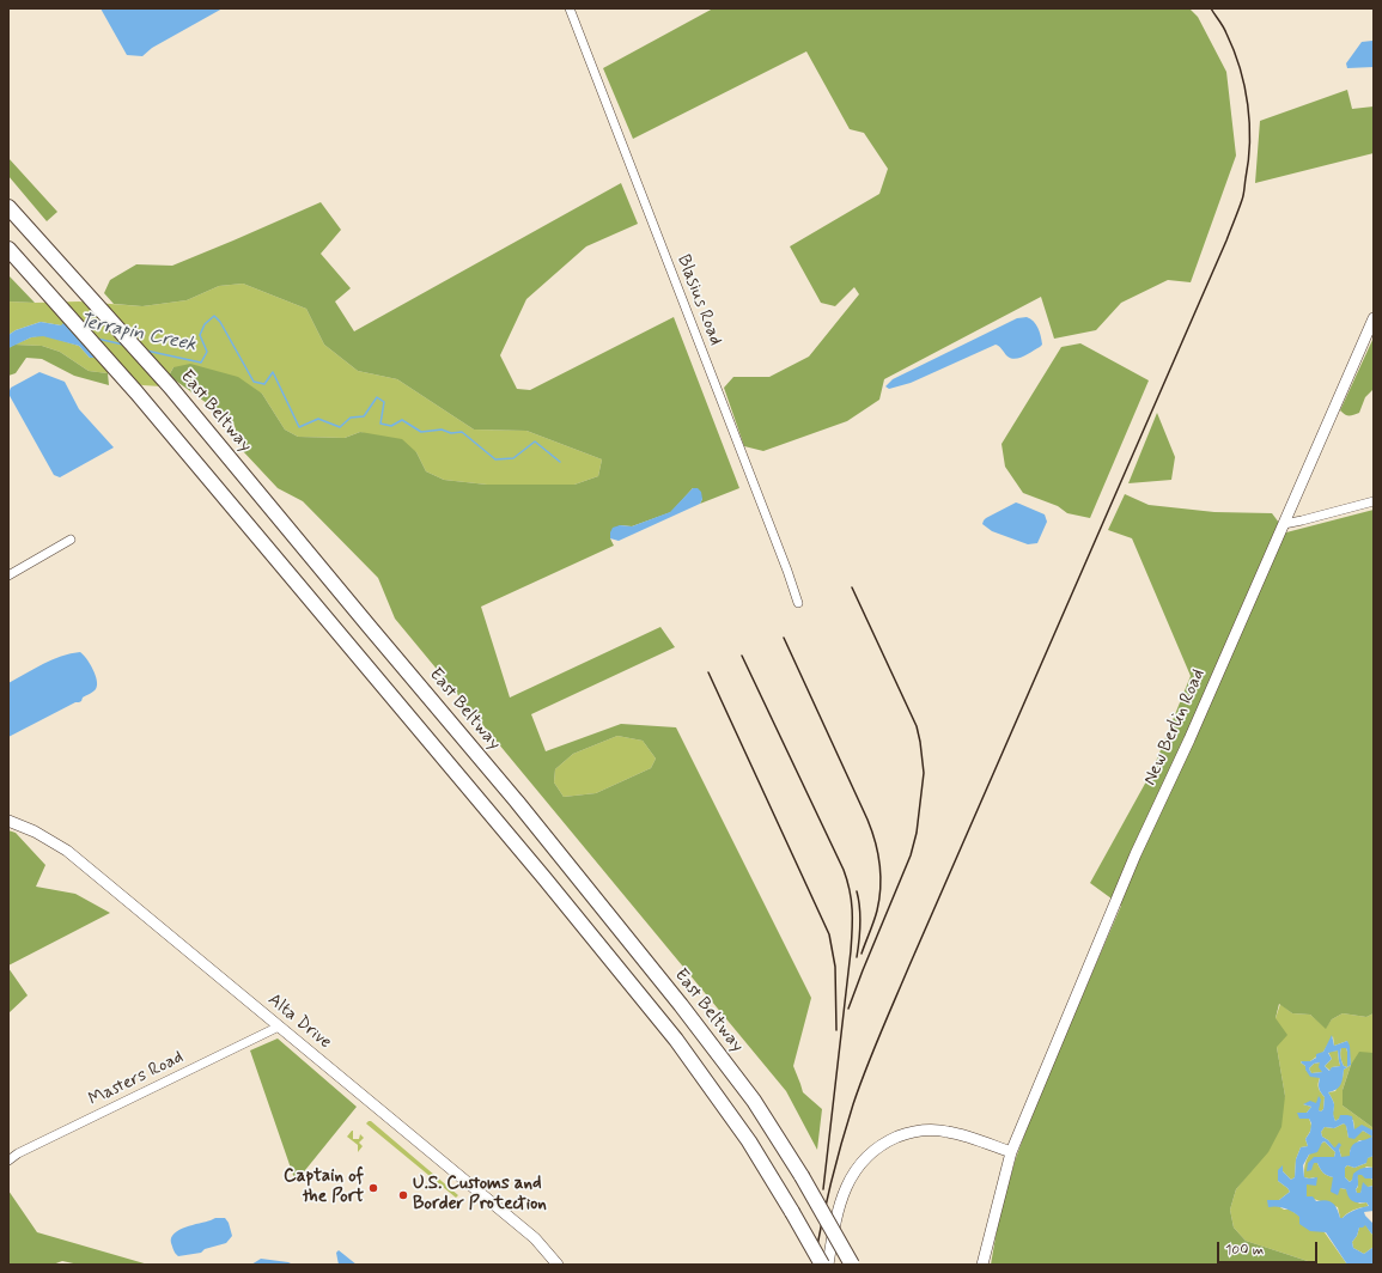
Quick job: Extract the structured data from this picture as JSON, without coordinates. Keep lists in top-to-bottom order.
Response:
{
  "streets": {
    "highway": ["East Beltway"],
    "street": [
      "Blasius Road",
      "New Berlin Road",
      "Alta Drive",
      "Masters Road"
    ]
  },
  "crossings": [
    ["Alta Drive", "Masters Road"]
  ],
  "water": ["Terrapin Creek"],
  "places": ["Captain of the Port", "U.S. Customs and Border Protection"],
  "scale_bar": "100 m"
}
